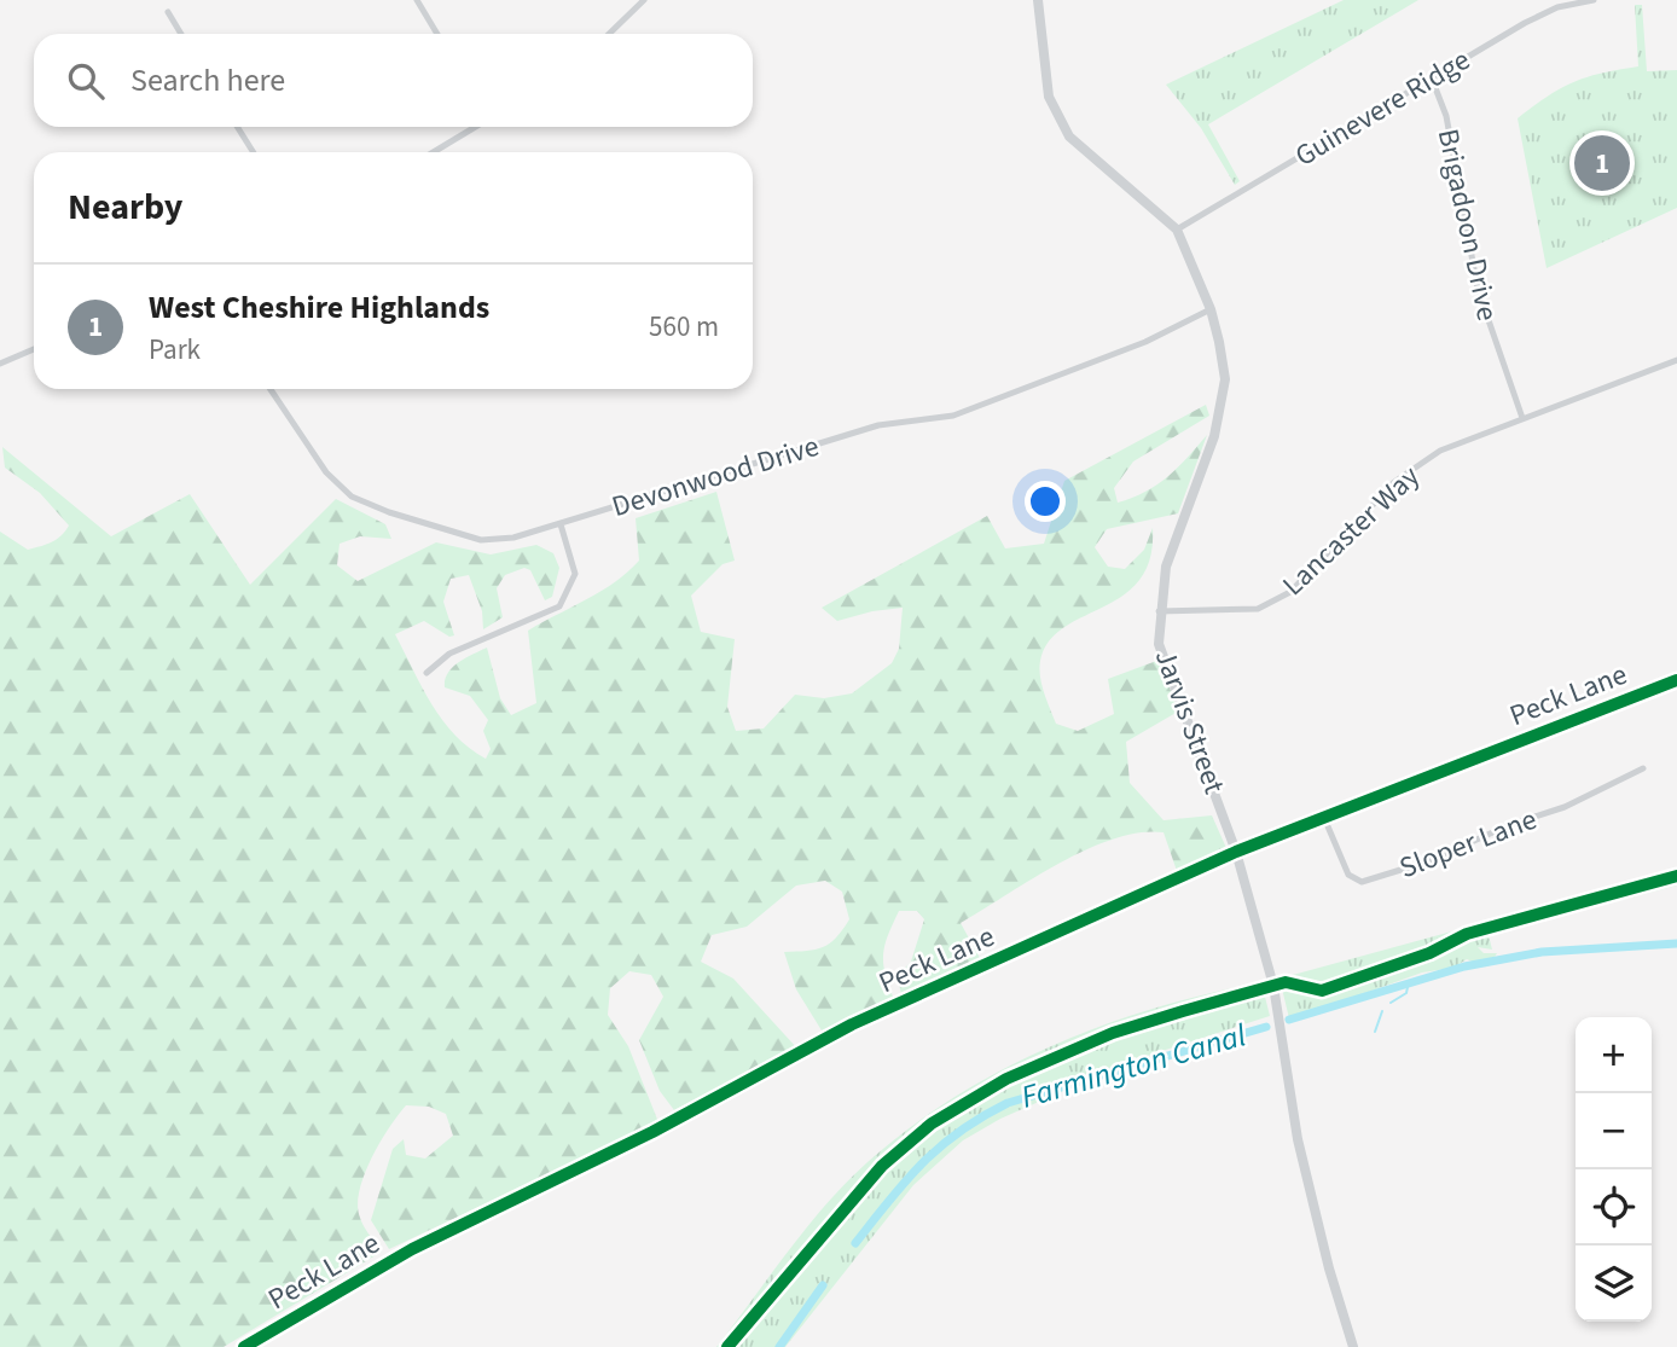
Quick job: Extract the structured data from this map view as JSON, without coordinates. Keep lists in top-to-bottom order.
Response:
{
  "streets": {
    "street": [
      "Guinevere Ridge",
      "Brigadoon Drive",
      "Devonwood Drive",
      "Lancaster Way",
      "Peck Lane",
      "Jarvis Street",
      "Sloper Lane"
    ]
  },
  "crossings": [
    ["Guinevere Ridge", "Brigadoon Drive"],
    ["Guinevere Ridge", "Jarvis Street"],
    ["Brigadoon Drive", "Lancaster Way"],
    ["Devonwood Drive", "Jarvis Street"],
    ["Lancaster Way", "Jarvis Street"],
    ["Peck Lane", "Jarvis Street"],
    ["Peck Lane", "Sloper Lane"]
  ],
  "water": ["Farmington Canal"],
  "page": {
    "search": "Search here",
    "pins": "1",
    "heading": "Nearby",
    "list": [
      {
        "mark": "1",
        "name": "West Cheshire Highlands",
        "note": "Park",
        "value": "560 m"
      }
    ],
    "map_buttons": ["+", "−"]
  }
}
